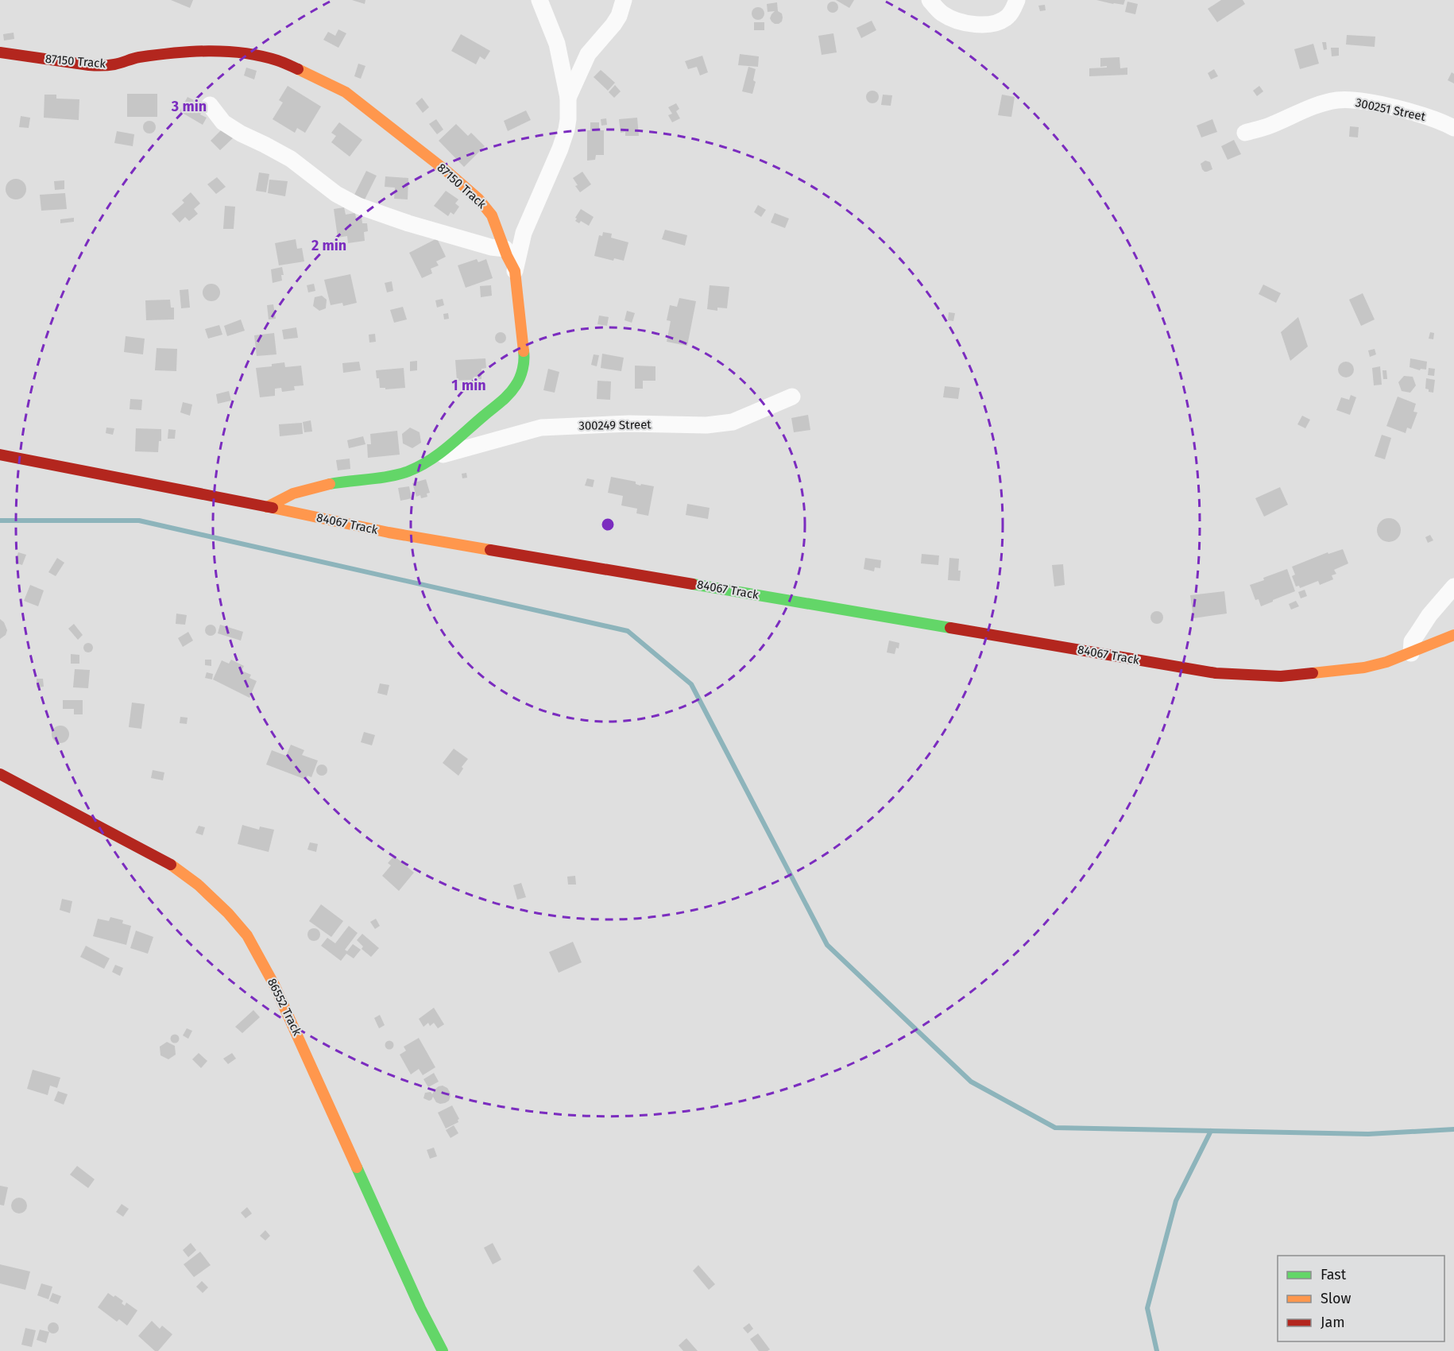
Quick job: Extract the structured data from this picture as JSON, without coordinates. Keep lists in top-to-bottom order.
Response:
{
  "streets": {
    "street": [
      "87150 Track",
      "300251 Street",
      "300249 Street",
      "84067 Track",
      "86552 Track"
    ]
  },
  "crossings": [
    ["87150 Track", "300249 Street"],
    ["87150 Track", "84067 Track"]
  ],
  "legend": ["Fast", "Slow", "Jam"],
  "rings": ["3 min", "2 min", "1 min"]
}
